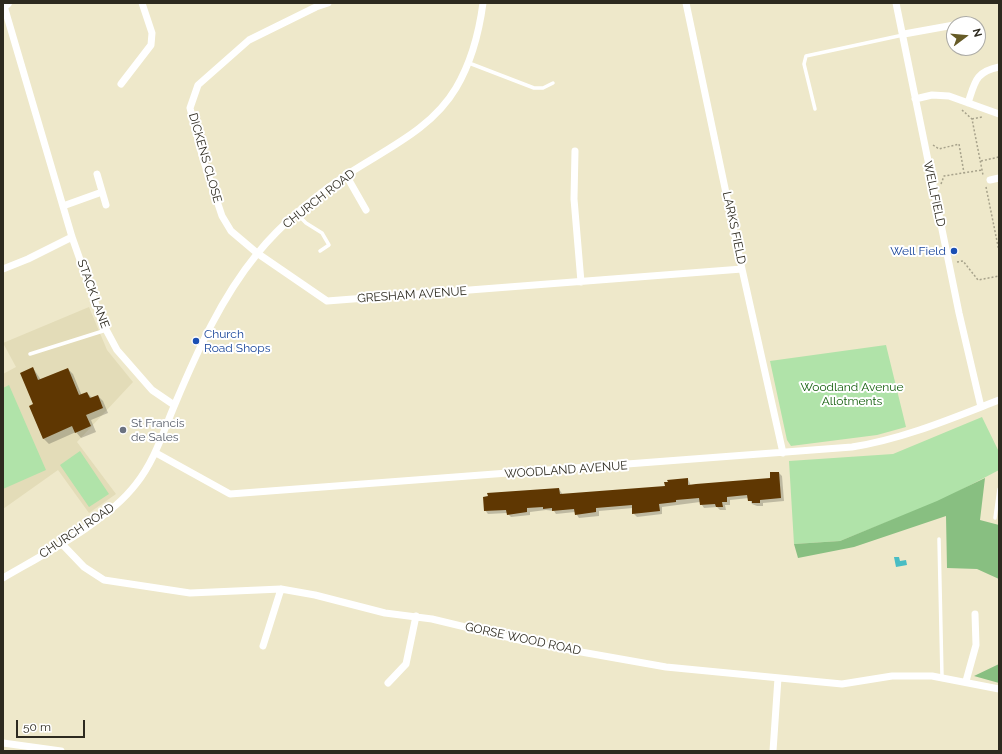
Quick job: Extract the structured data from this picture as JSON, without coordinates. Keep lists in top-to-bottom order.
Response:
{
  "streets": {
    "street": [
      "DICKENS CLOSE",
      "WELLFIELD",
      "CHURCH ROAD",
      "LARKS FIELD",
      "STACK LANE",
      "GRESHAM AVENUE",
      "WOODLAND AVENUE",
      "GORSE WOOD ROAD"
    ]
  },
  "crossings": [
    ["DICKENS CLOSE", "CHURCH ROAD"],
    ["DICKENS CLOSE", "GRESHAM AVENUE"],
    ["WELLFIELD", "WOODLAND AVENUE"],
    ["CHURCH ROAD", "STACK LANE"],
    ["CHURCH ROAD", "GRESHAM AVENUE"],
    ["CHURCH ROAD", "WOODLAND AVENUE"],
    ["CHURCH ROAD", "GORSE WOOD ROAD"],
    ["LARKS FIELD", "GRESHAM AVENUE"],
    ["LARKS FIELD", "WOODLAND AVENUE"]
  ],
  "parks": ["Woodland Avenue Allotments"],
  "places": ["Well Field", "Church Road Shops", "St Francis de Sales"],
  "scale_bar": "50 m",
  "north": "right"
}
